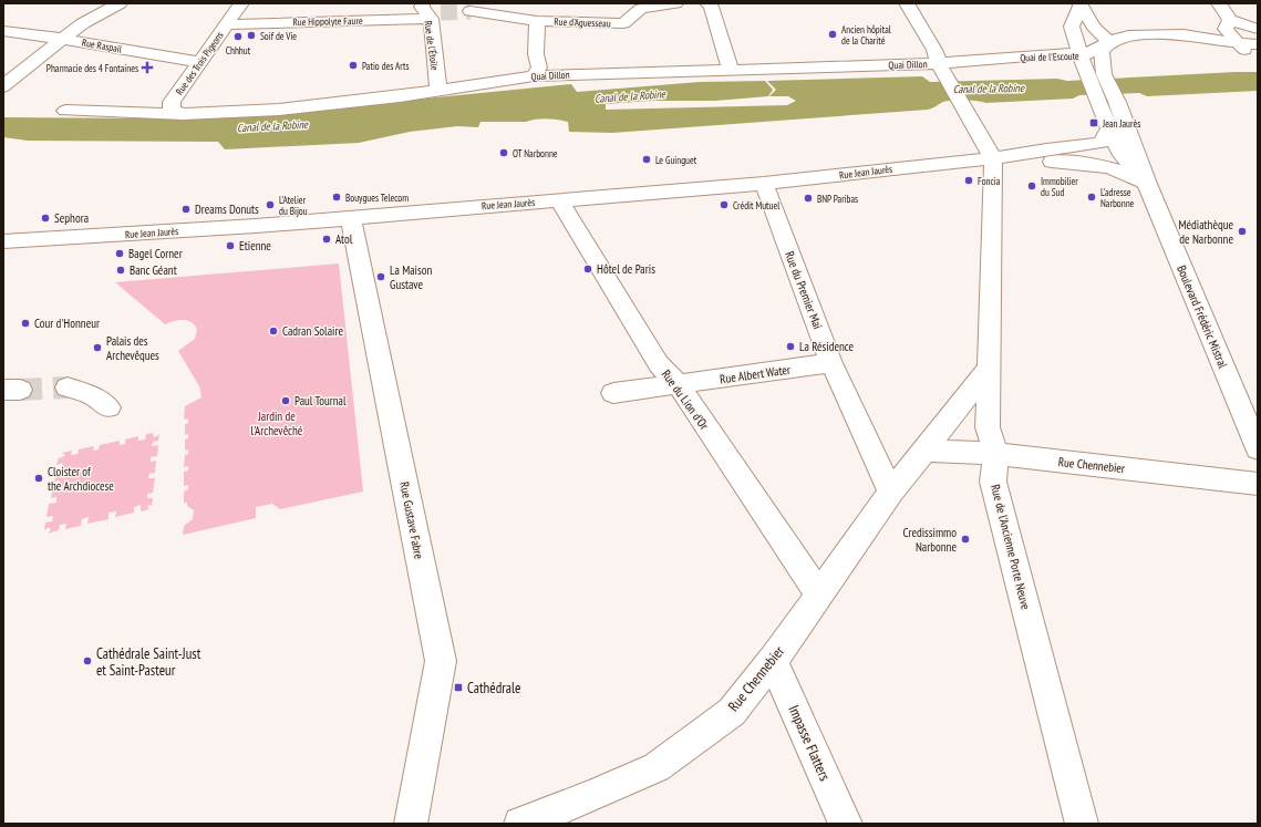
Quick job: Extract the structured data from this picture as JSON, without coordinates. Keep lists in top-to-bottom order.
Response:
{
  "streets": {
    "street": [
      "Rue Hippolyte Faure",
      "Rue d'Aguesseau",
      "Rue Raspail",
      "Rue de l'Étoile",
      "Quai de l'Escoute",
      "Rue des Trois Pigeons",
      "Quai Dillon",
      "Rue Jean Jaurès",
      "Rue du Premier Mai",
      "Boulevard Frédéric Mistral",
      "Rue Albert Water",
      "Rue du Lion d'Or",
      "Rue Chennebier",
      "Rue Gustave Fabre",
      "Rue de l'Ancienne Porte Neuve",
      "Impasse Flatters"
    ]
  },
  "crossings": [
    ["Rue Hippolyte Faure", "Rue de l'Étoile"],
    ["Rue Hippolyte Faure", "Rue des Trois Pigeons"],
    ["Rue Raspail", "Rue des Trois Pigeons"],
    ["Rue de l'Étoile", "Quai Dillon"],
    ["Quai de l'Escoute", "Quai Dillon"],
    ["Rue des Trois Pigeons", "Quai Dillon"],
    ["Rue Jean Jaurès", "Rue du Premier Mai"],
    ["Rue Jean Jaurès", "Boulevard Frédéric Mistral"],
    ["Rue Jean Jaurès", "Rue du Lion d'Or"],
    ["Rue Jean Jaurès", "Rue Gustave Fabre"],
    ["Rue Jean Jaurès", "Rue de l'Ancienne Porte Neuve"],
    ["Rue du Premier Mai", "Rue Albert Water"],
    ["Rue du Premier Mai", "Rue Chennebier"],
    ["Rue Albert Water", "Rue du Lion d'Or"],
    ["Rue du Lion d'Or", "Rue Chennebier"],
    ["Rue Chennebier", "Rue de l'Ancienne Porte Neuve"],
    ["Rue Chennebier", "Impasse Flatters"]
  ],
  "water": ["Canal de la Robine"],
  "parks": ["Jardin de l'Archevêché"],
  "places": {
    "other": [
      "Ancien hôpital de la Charité",
      "Soif de Vie",
      "Chhhut",
      "Patio des Arts",
      "OT Narbonne",
      "Le Guinguet",
      "Foncia",
      "Immobilier du Sud",
      "Bouygues Telecom",
      "L'adresse Narbonne",
      "BNP Paribas",
      "L'Atelier du Bijou",
      "Crédit Mutuel",
      "Dreams Donuts",
      "Sephora",
      "Médiathèque de Narbonne",
      "Atol",
      "Etienne",
      "Bagel Corner",
      "Hôtel de Paris",
      "Banc Géant",
      "La Maison Gustave",
      "Cour d'Honneur",
      "Cadran Solaire",
      "La Résidence",
      "Palais des Archevêques",
      "Paul Tournal",
      "Cloister of the Archdiocese",
      "Credissimmo Narbonne",
      "Cathédrale Saint-Just et Saint-Pasteur"
    ],
    "health": ["Pharmacie des 4 Fontaines"],
    "transit": ["Jean Jaurès", "Cathédrale"]
  }
}
